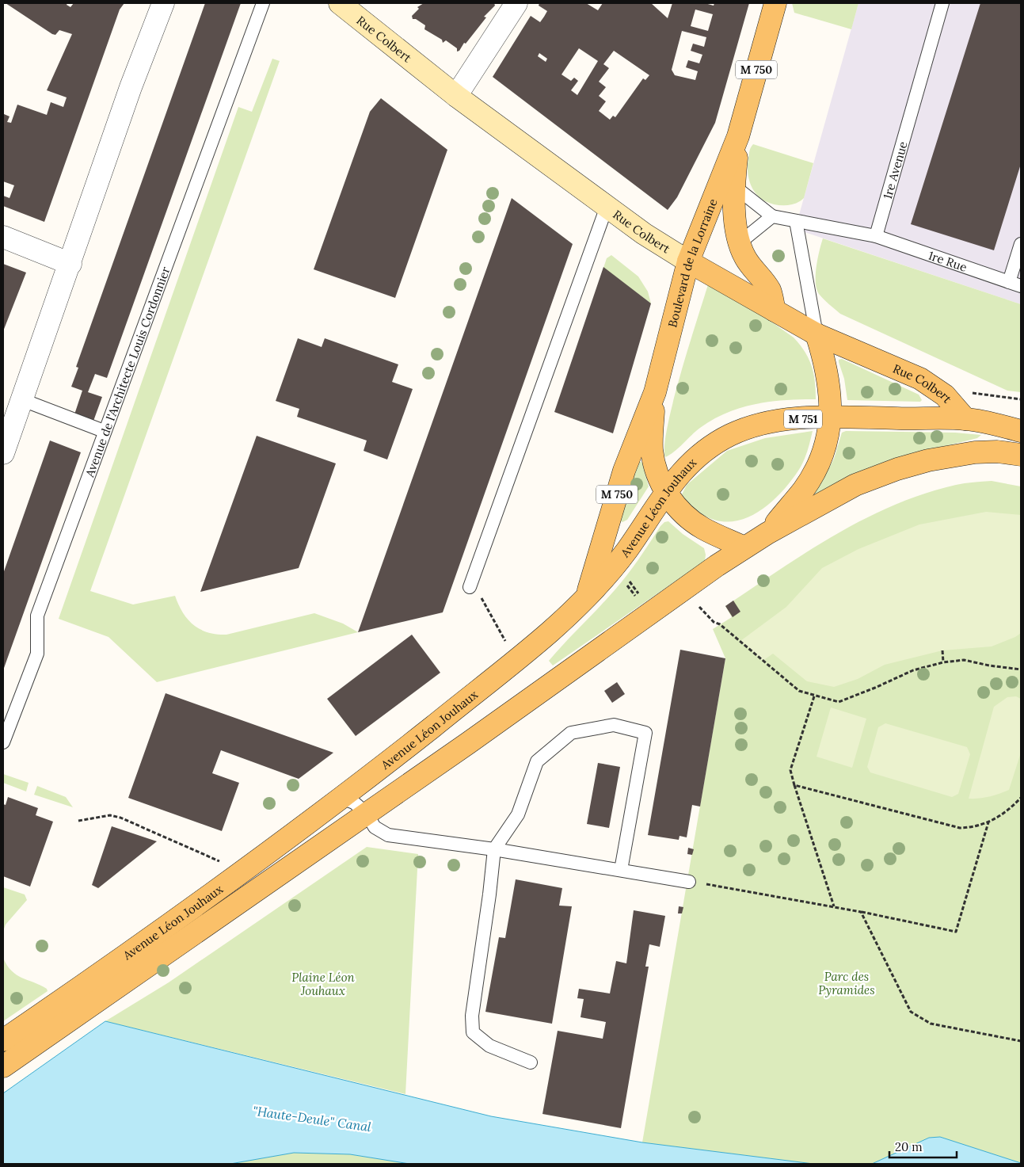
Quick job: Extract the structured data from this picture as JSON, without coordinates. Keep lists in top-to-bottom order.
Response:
{
  "streets": {
    "main road": [
      "Rue Colbert",
      "M 750",
      "Boulevard de la Lorraine",
      "M 751",
      "Avenue Léon Jouhaux"
    ],
    "lane": ["1re Avenue", "1re Rue", "Avenue de l'Architecte Louis Cordonnier"]
  },
  "crossings": [
    ["Rue Colbert", "Boulevard de la Lorraine"],
    ["Rue Colbert", "Avenue Léon Jouhaux"],
    ["1re Avenue", "1re Rue"],
    ["Boulevard de la Lorraine", "Avenue Léon Jouhaux"]
  ],
  "water": ["\"Haute-Deule\" Canal"],
  "parks": ["Parc des Pyramides", "Plaine Léon Jouhaux"],
  "scale_bar": "20 m"
}
